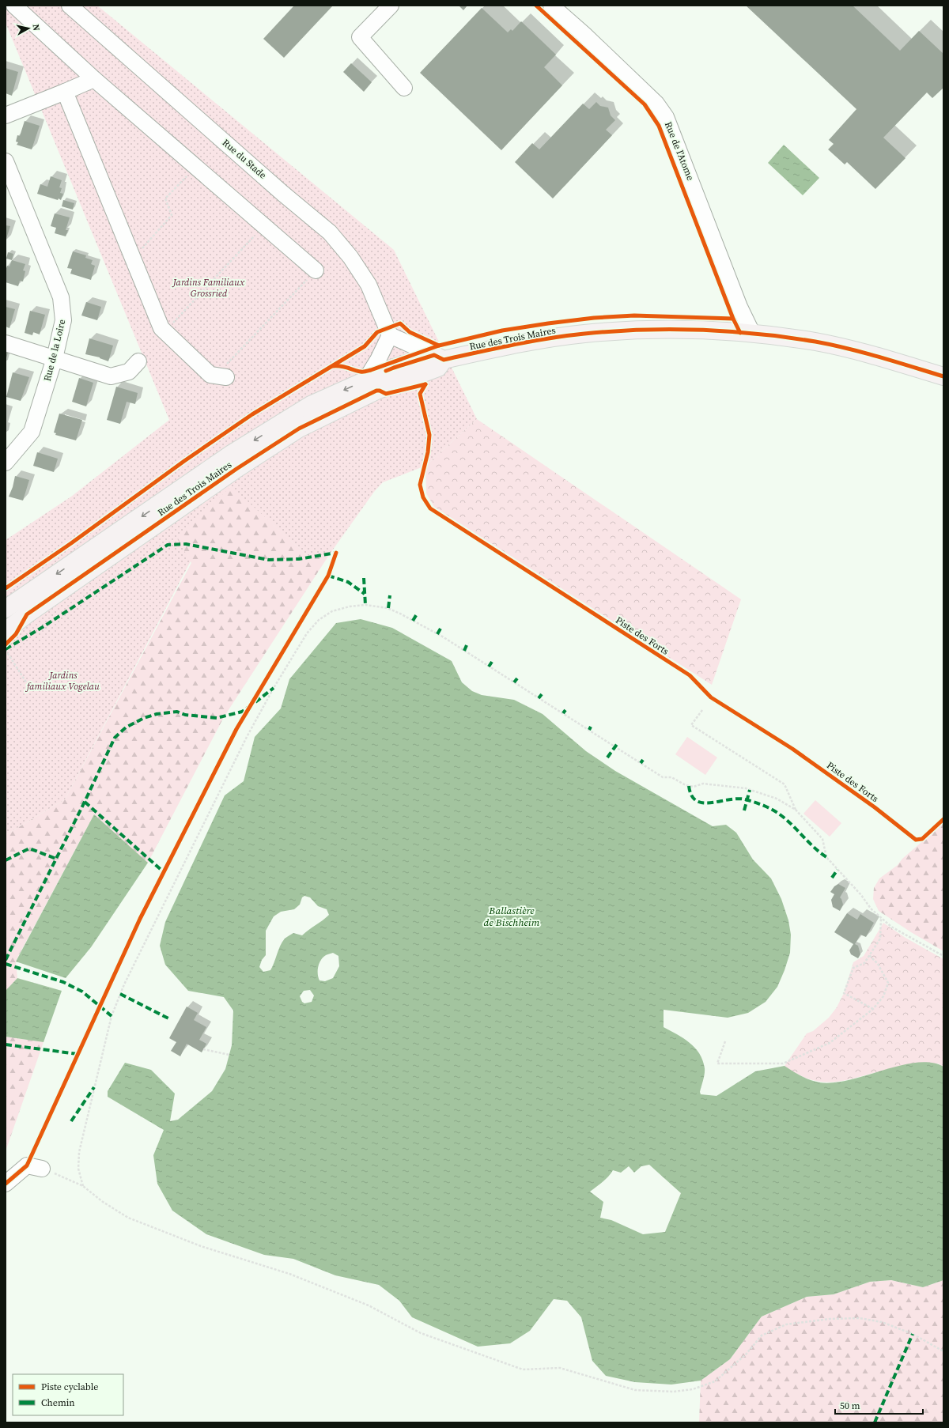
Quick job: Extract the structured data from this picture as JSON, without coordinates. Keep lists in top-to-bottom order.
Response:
{
  "streets": {
    "main road": ["Rue des Trois Maires"],
    "street": ["Rue de l'Atome", "Rue du Stade", "Rue de la Loire"],
    "cycle path": ["Piste des Forts"]
  },
  "crossings": [
    ["Rue de l'Atome", "Rue des Trois Maires"],
    ["Rue du Stade", "Rue des Trois Maires"]
  ],
  "water": ["Ballastière de Bischheim"],
  "parks": ["Jardins Familiaux Grossried", "Jardins familiaux Vogelau"],
  "legend": ["Piste cyclable", "Chemin"],
  "scale_bar": "50 m",
  "north": "right"
}
